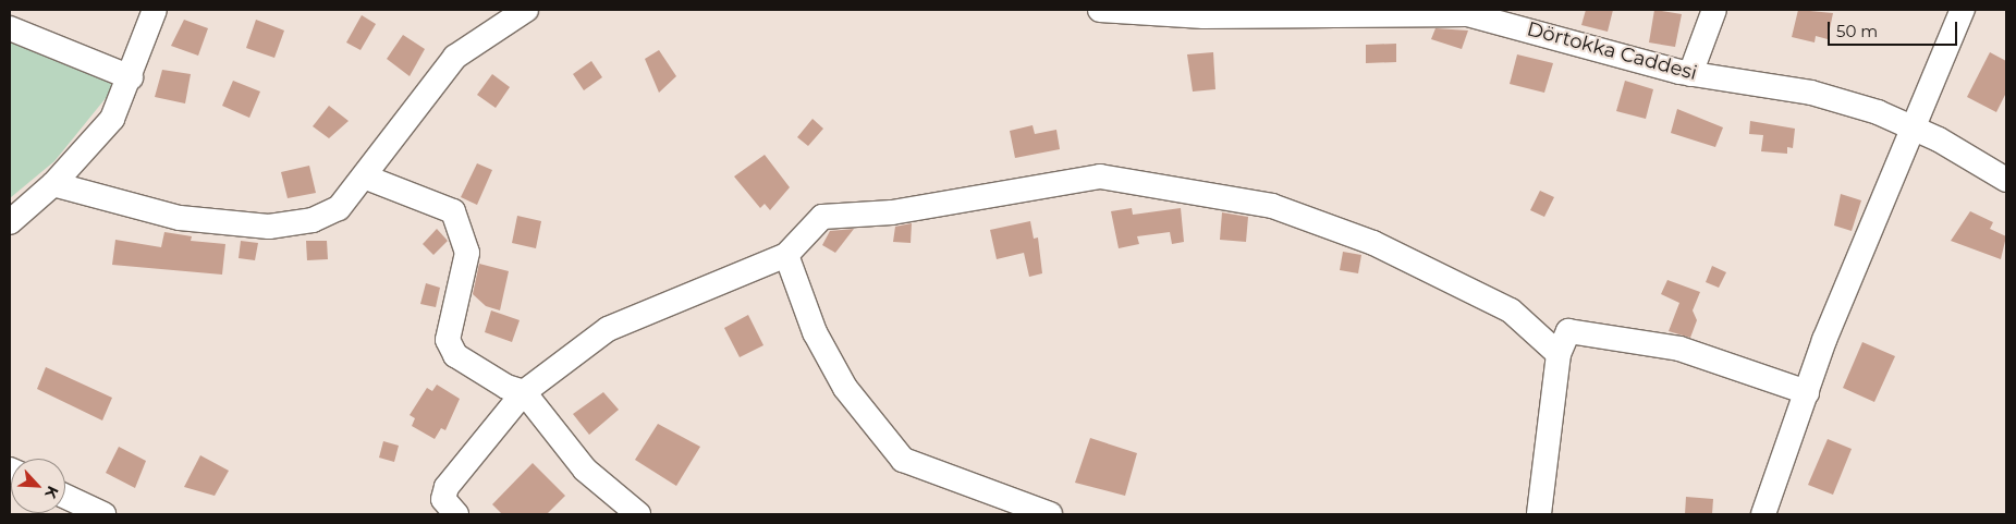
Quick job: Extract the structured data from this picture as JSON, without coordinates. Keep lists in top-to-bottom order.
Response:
{
  "streets": {
    "street": ["Dörtokka Caddesi"]
  },
  "scale_bar": "50 m",
  "north": "bottom right"
}
